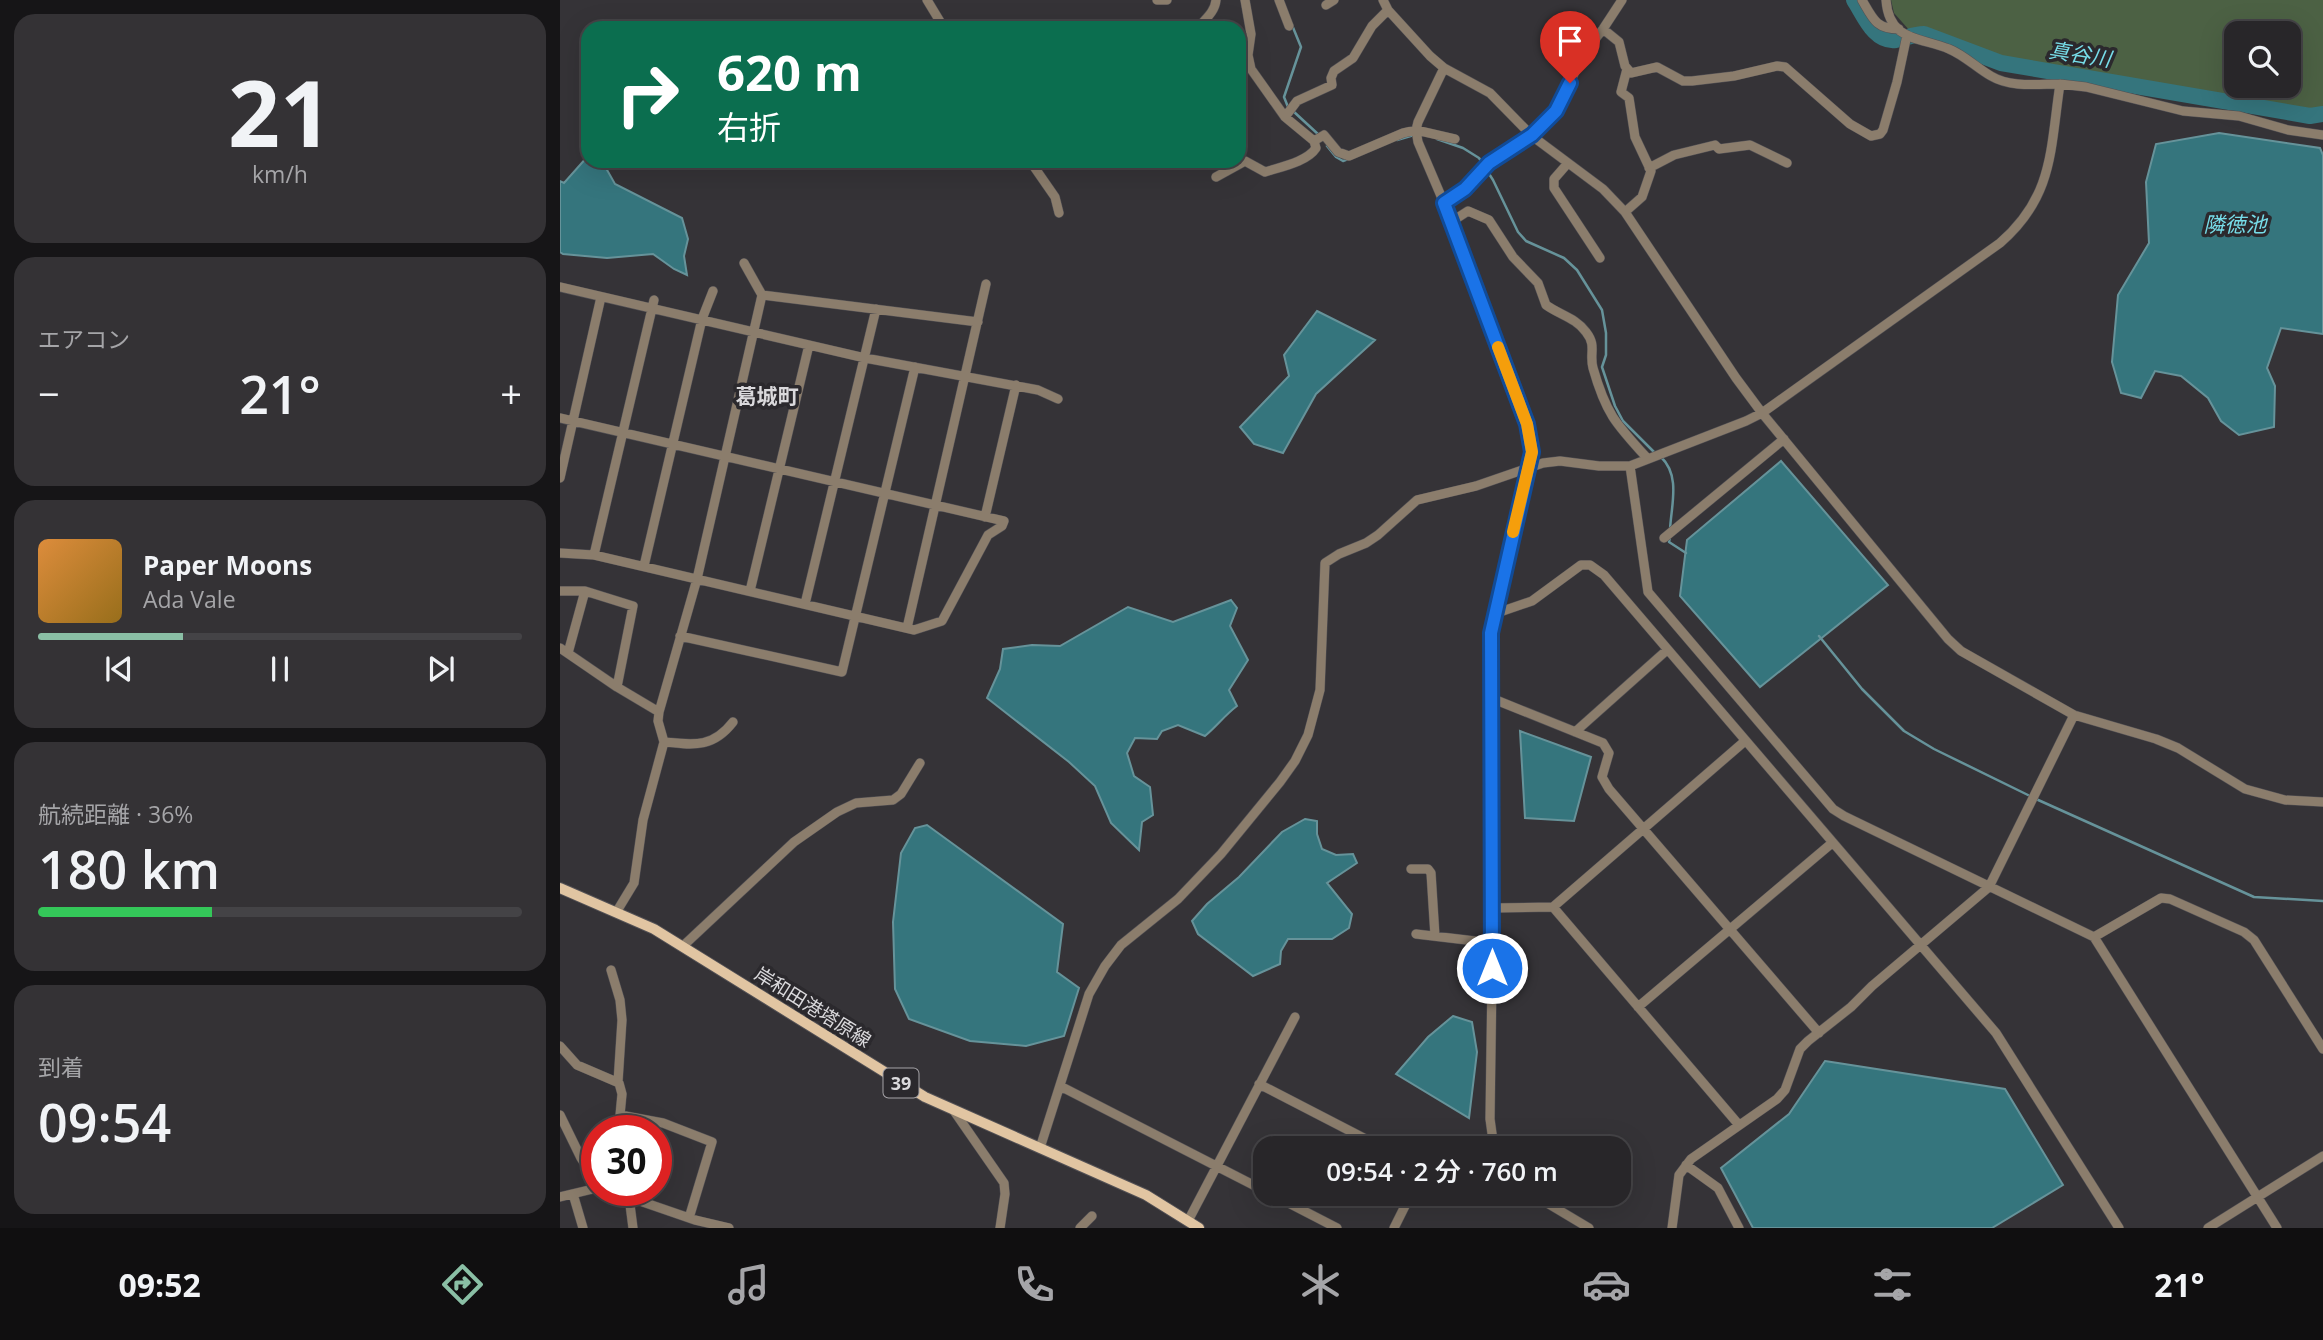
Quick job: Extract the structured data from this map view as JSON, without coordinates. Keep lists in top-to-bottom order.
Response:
{
  "streets": {
    "main road": ["岸和田港塔原線", "39"]
  },
  "districts": ["葛城町"],
  "water": ["真谷川", "隣徳池"],
  "page": {
    "tile": [
      ["21", "km/h"],
      "エアコン",
      ["航続距離 · 36%", "180 km"],
      ["到着", "09:54"]
    ],
    "turn": ["620 m", "右折"],
    "heat": ["−", "21°", "+"],
    "song": ["Paper Moons", "Ada Vale"],
    "limit": "30",
    "trip": "09:54 · 2 分 · 760 m",
    "tabs": ["09:52", "21°"]
  }
}
